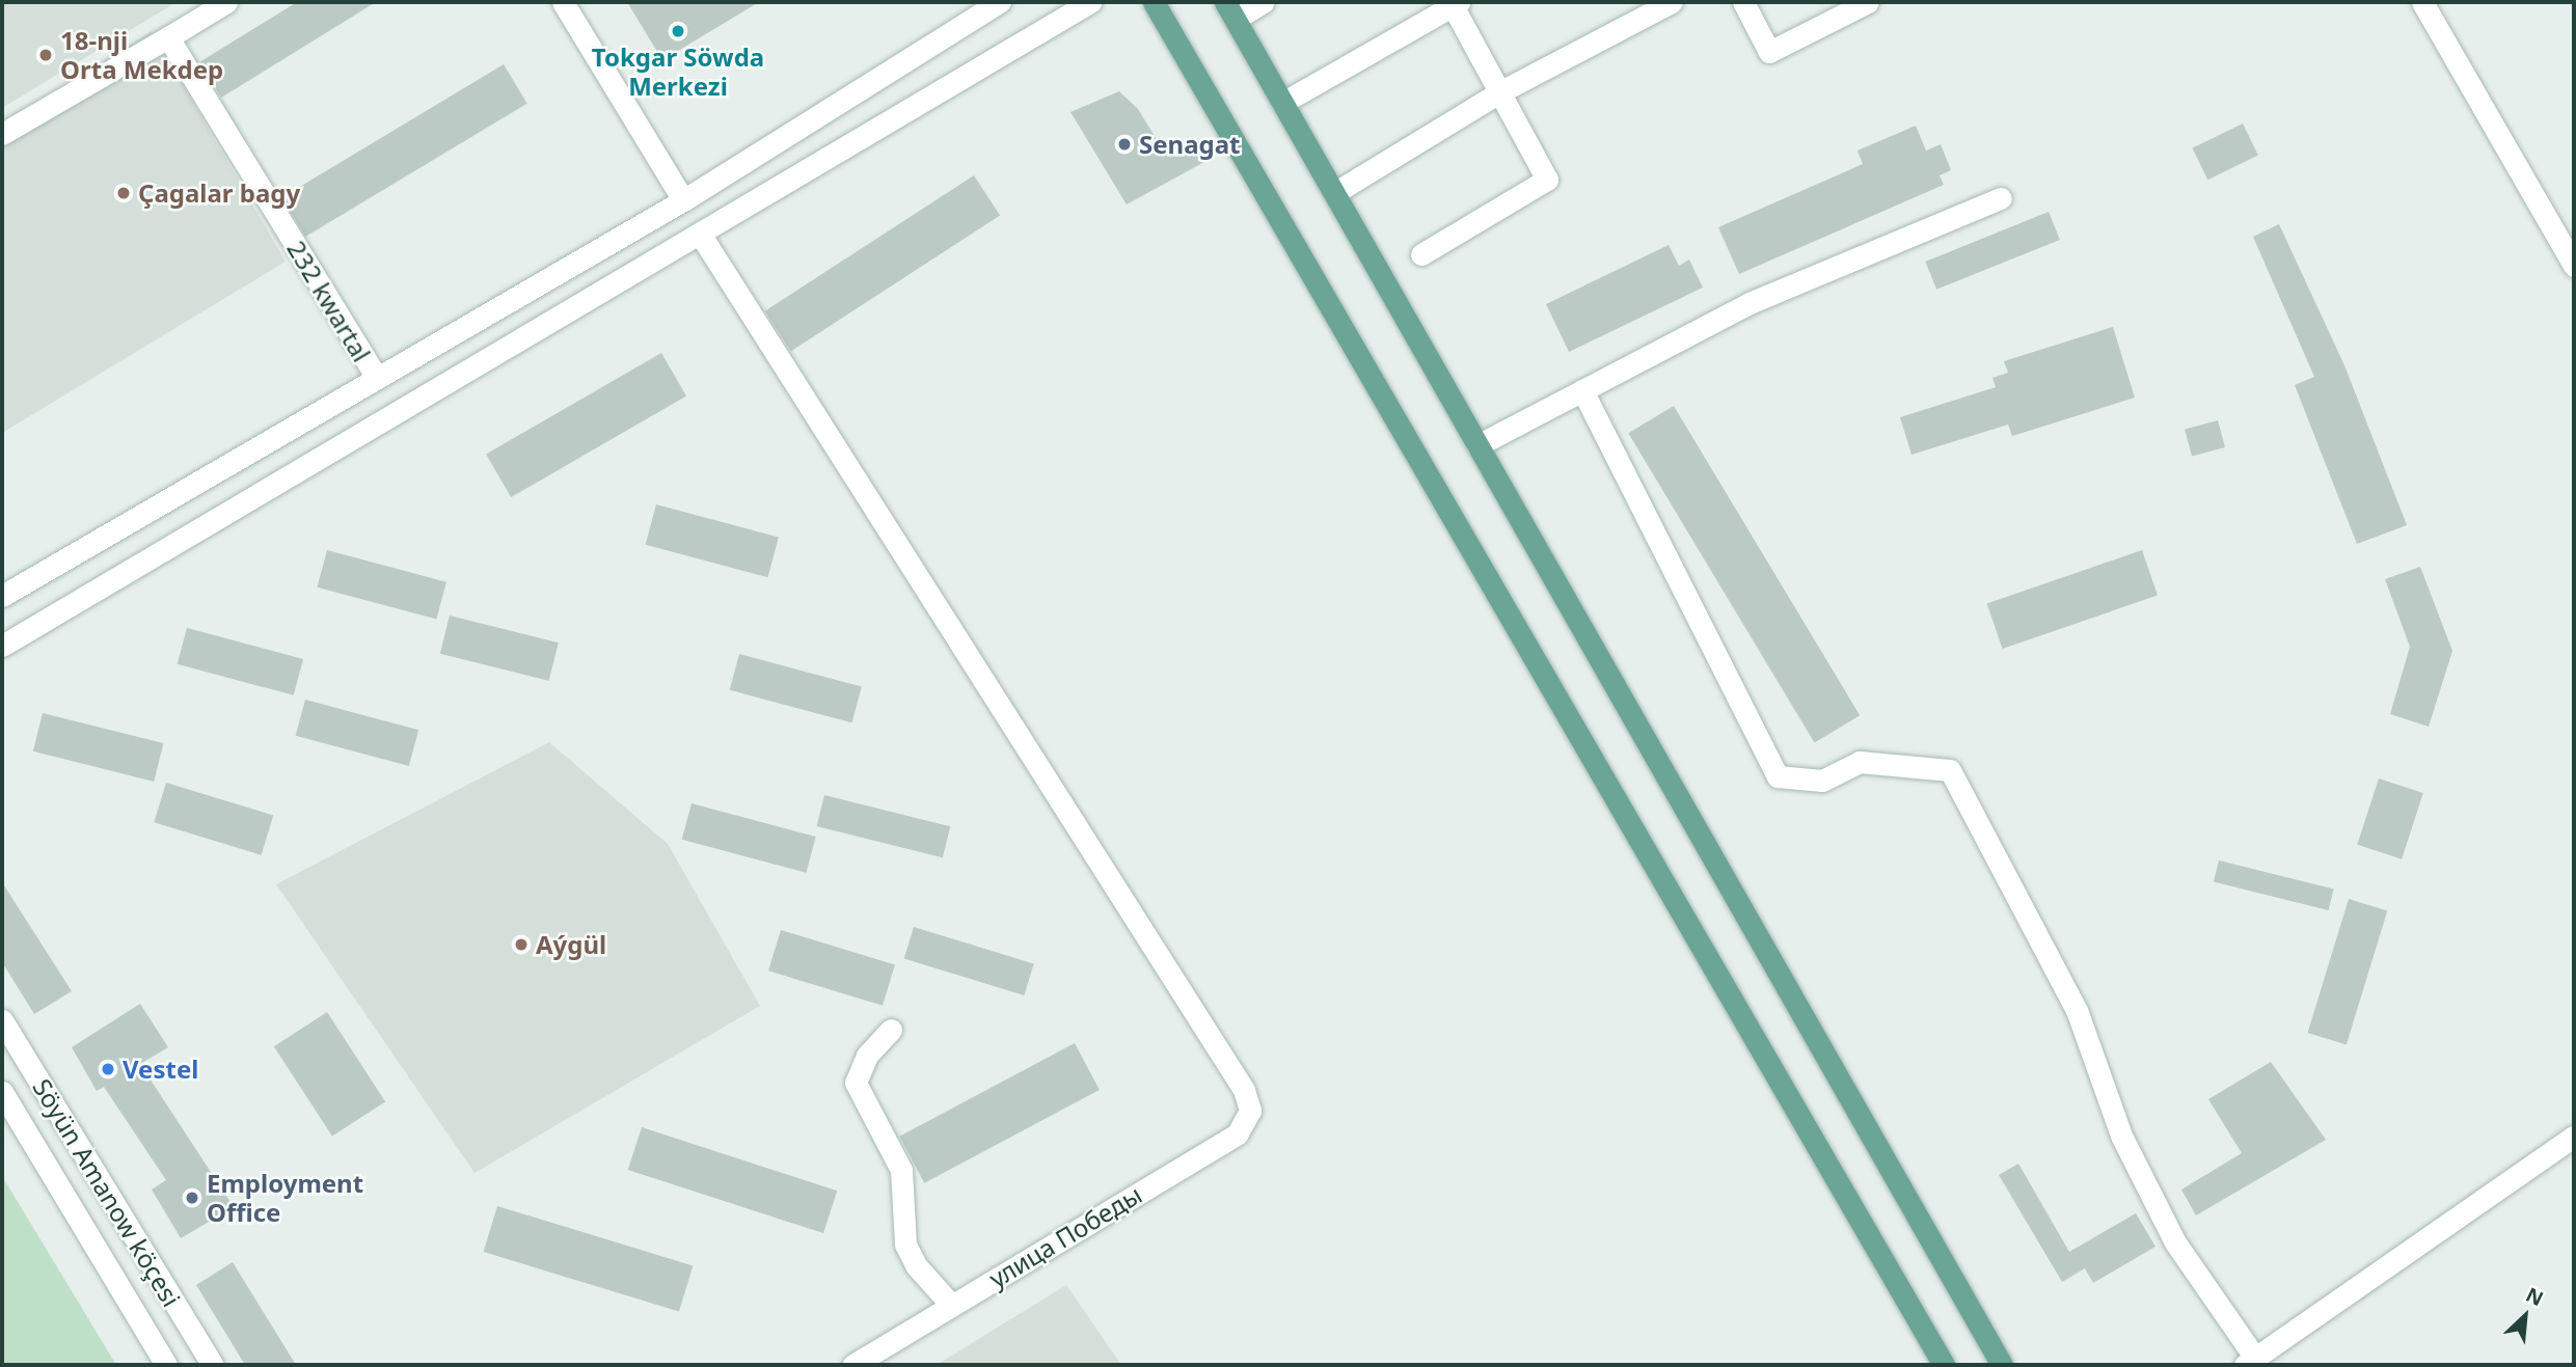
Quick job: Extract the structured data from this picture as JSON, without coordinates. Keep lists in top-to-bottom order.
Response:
{
  "streets": {
    "street": ["232 kwartal", "Söyün Amanow köçesi", "улица Победы"]
  },
  "places": [
    "Tokgar Söwda Merkezi",
    "18-nji Orta Mekdep",
    "Senagat",
    "Çagalar bagy",
    "Aýgül",
    "Vestel",
    "Employment Office"
  ],
  "north": "top right"
}
